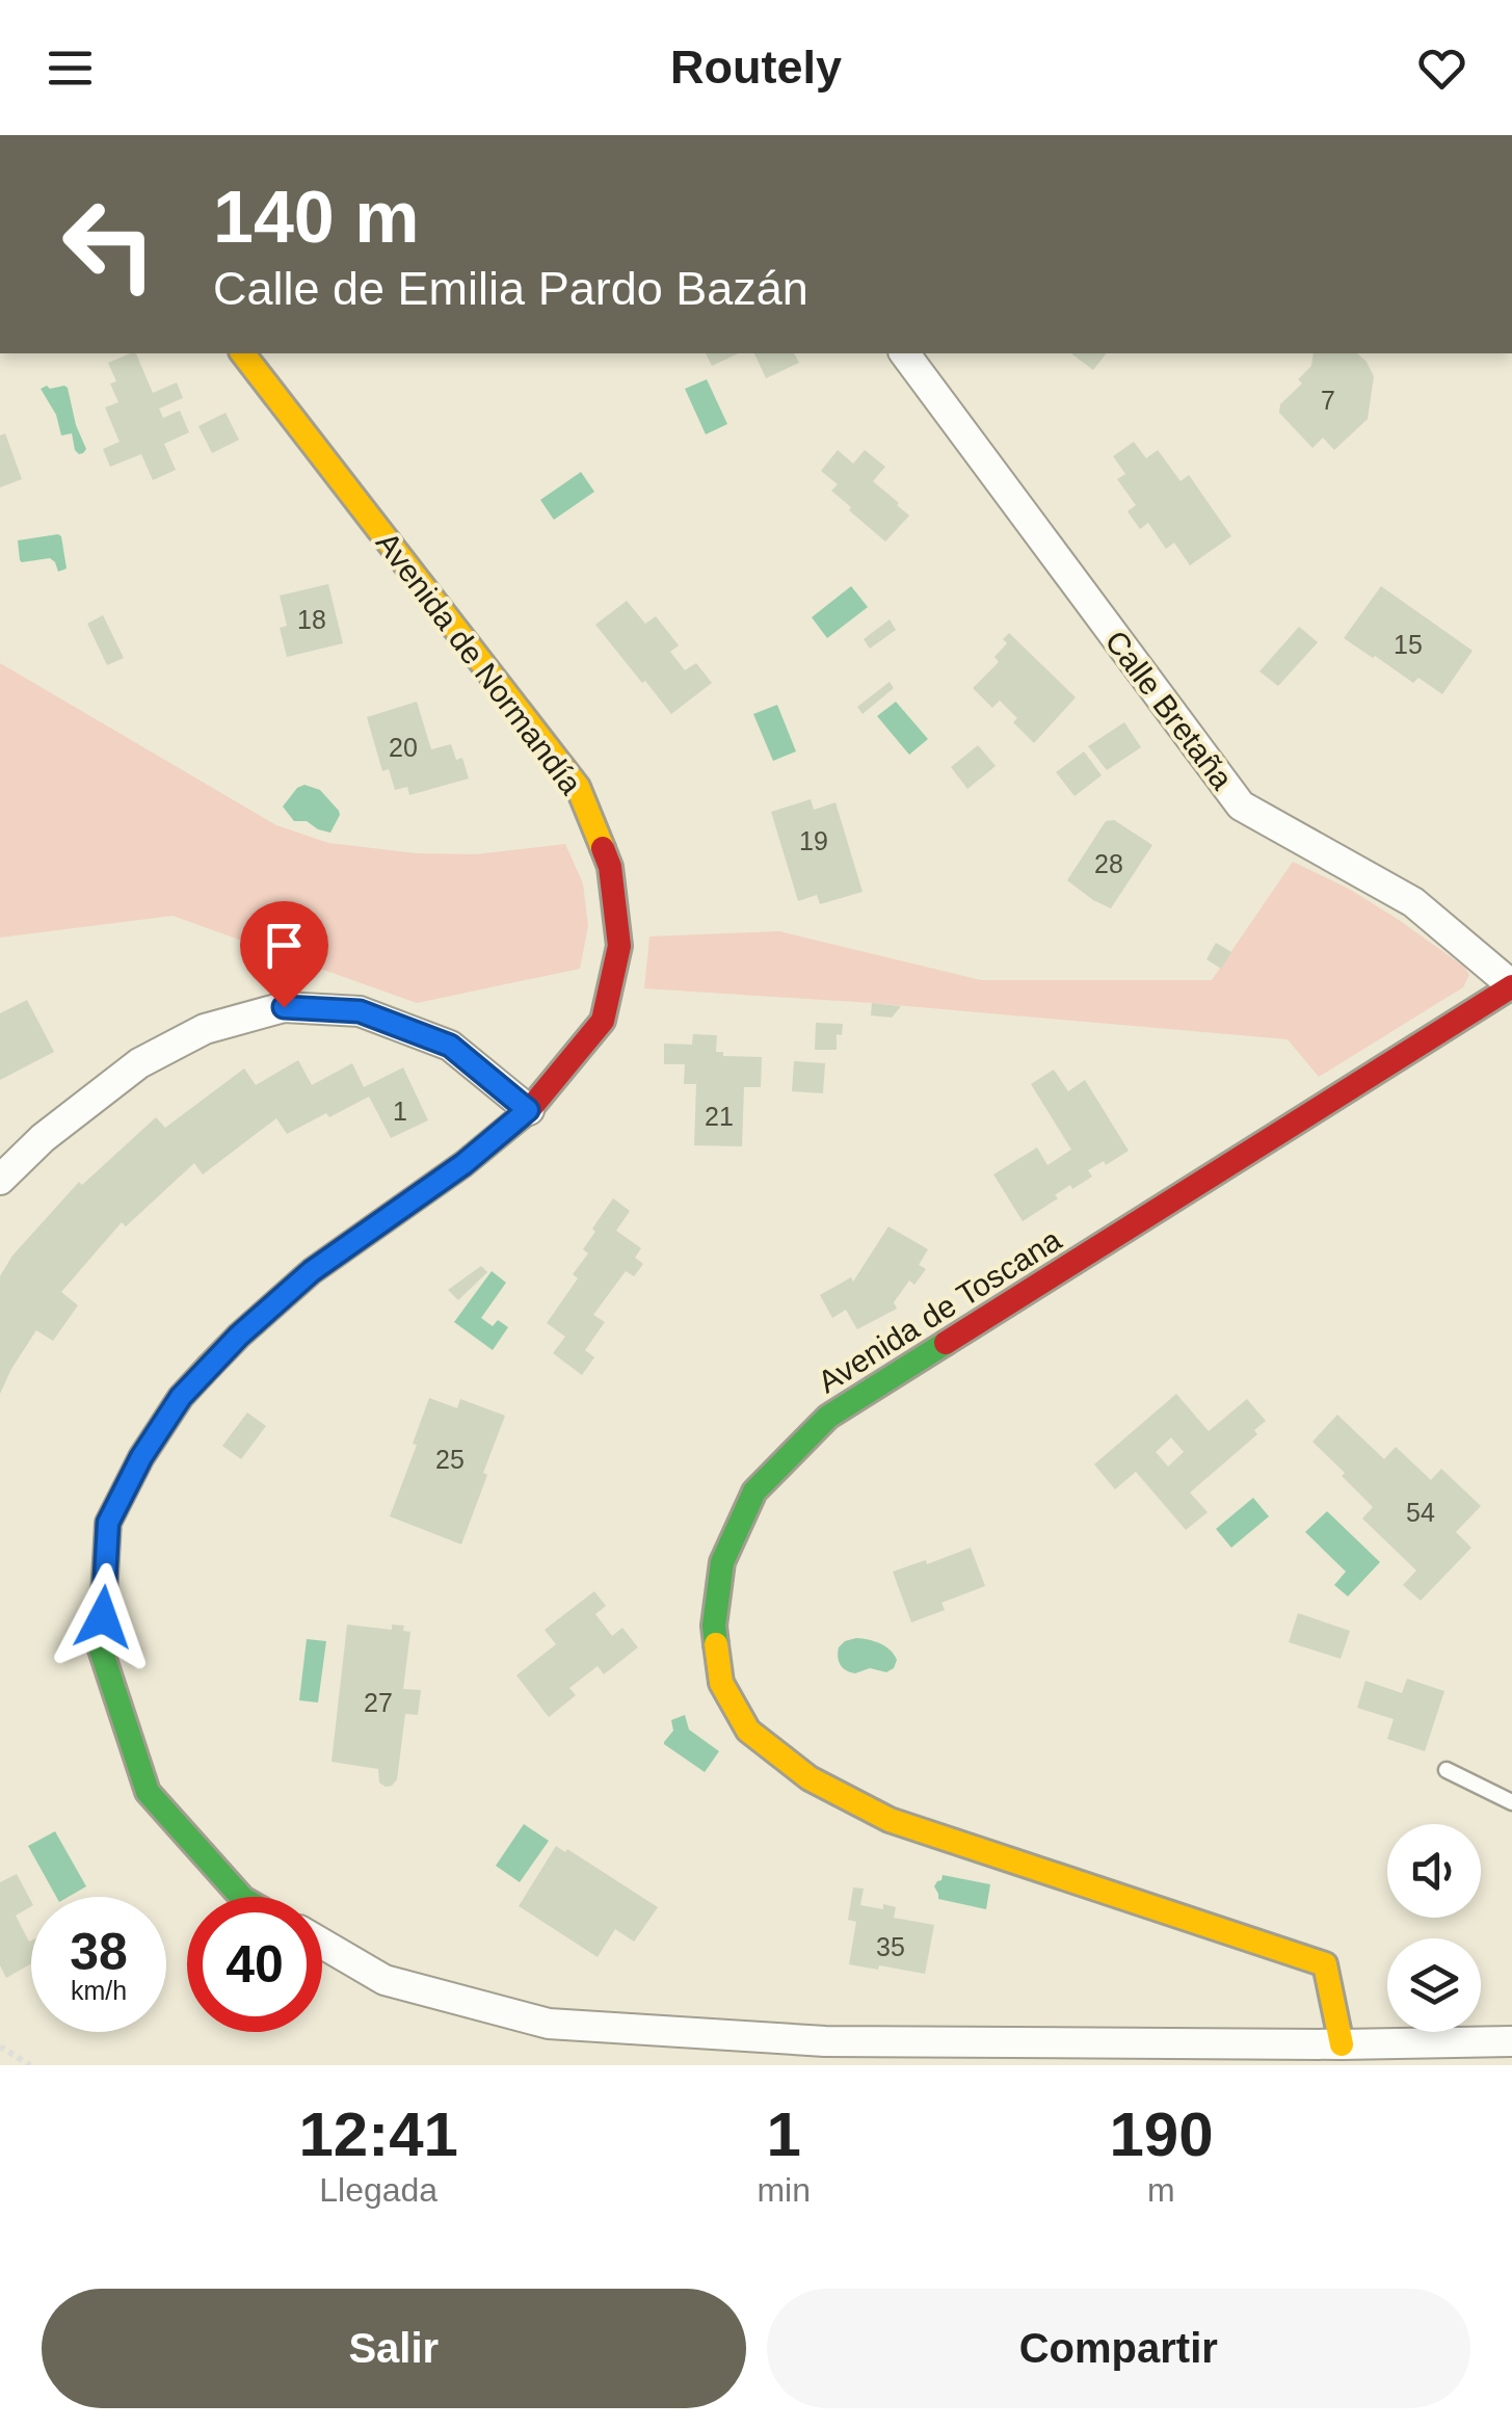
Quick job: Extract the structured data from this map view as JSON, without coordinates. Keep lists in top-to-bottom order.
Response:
{
  "streets": {
    "street": ["Avenida de Normandía", "Calle Bretaña", "Avenida de Toscana"]
  },
  "crossings": [
    ["Calle Bretaña", "Avenida de Toscana"]
  ],
  "house_numbers": [
    "7",
    "18",
    "15",
    "20",
    "19",
    "28",
    "1",
    "21",
    "25",
    "54",
    "27",
    "35"
  ],
  "page": {
    "header": "Routely",
    "turn": ["140 m", "Calle de Emilia Pardo Bazán"],
    "speed": "38 km/h",
    "limit": "40",
    "eta": [
      "12:41",
      "Llegada",
      "1",
      "min",
      "190",
      "m"
    ],
    "buttons": ["Salir", "Compartir"]
  }
}
